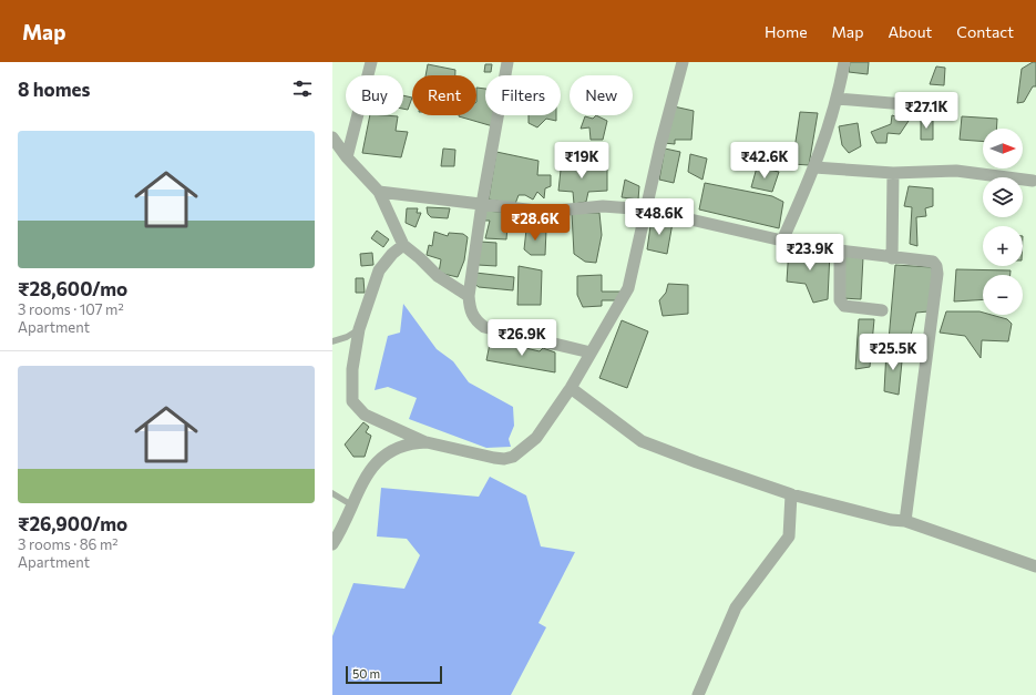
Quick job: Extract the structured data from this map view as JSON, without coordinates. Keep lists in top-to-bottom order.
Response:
{
  "scale_bar": "50 m",
  "north": "right",
  "page": {
    "header": "Map",
    "nav": [
      "Home",
      "Map",
      "About",
      "Contact"
    ],
    "heading": "8 homes",
    "chip": [
      "Buy",
      "Rent",
      "Filters",
      "New"
    ],
    "price": [
      "₹27.1K",
      "₹19K",
      "₹42.6K",
      "₹48.6K",
      "₹28.6K",
      "₹23.9K",
      "₹26.9K",
      "₹25.5K"
    ],
    "list": [
      {
        "name": "₹28,600/mo",
        "note": "3 rooms · 107 m² · Apartment"
      },
      {
        "name": "₹26,900/mo",
        "note": "3 rooms · 86 m² · Apartment"
      }
    ],
    "map_buttons": ["+", "−"],
    "scale": "50 m"
  }
}
